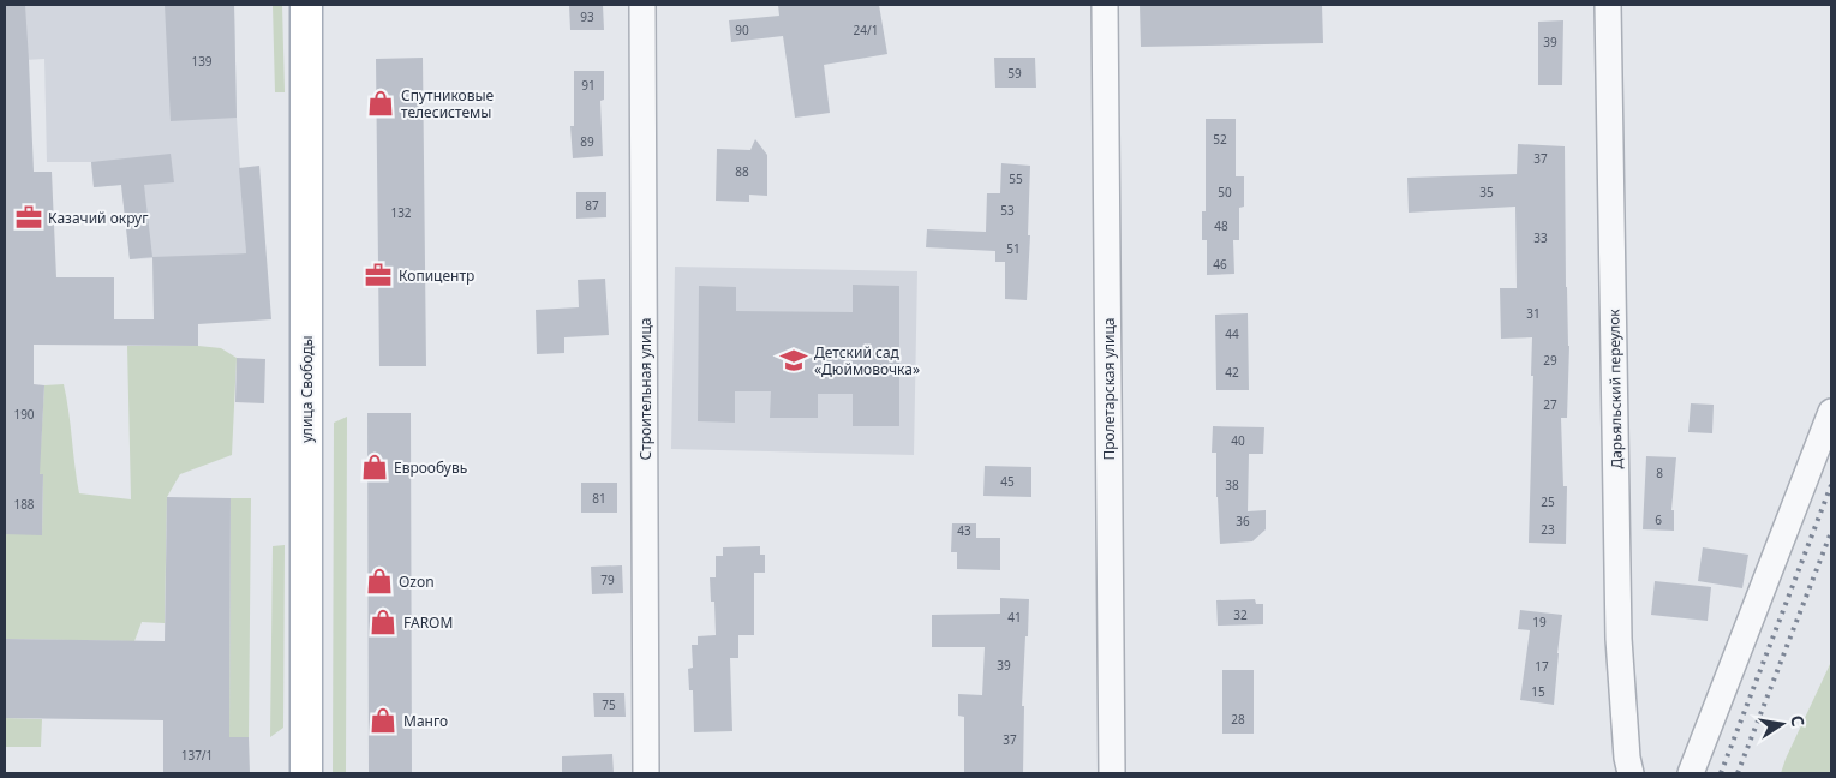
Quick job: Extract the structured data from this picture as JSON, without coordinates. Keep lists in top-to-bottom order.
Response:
{
  "streets": {
    "main road": ["улица Свободы"],
    "street": ["Строительная улица", "Пролетарская улица", "Дарьяльский переулок"]
  },
  "places": {
    "shop": [
      "Спутниковые телесистемы",
      "Еврообувь",
      "Ozon",
      "FAROM",
      "Манго"
    ],
    "office": ["Казачий округ", "Копицентр"],
    "school or university": ["Детский сад «Дюймовочка»"]
  },
  "house_numbers": [
    "93",
    "90",
    "24/1",
    "39",
    "139",
    "59",
    "91",
    "52",
    "89",
    "37",
    "88",
    "55",
    "50",
    "35",
    "87",
    "53",
    "132",
    "48",
    "33",
    "51",
    "46",
    "31",
    "44",
    "29",
    "42",
    "27",
    "190",
    "40",
    "8",
    "45",
    "38",
    "81",
    "25",
    "188",
    "6",
    "36",
    "23",
    "43",
    "79",
    "32",
    "41",
    "19",
    "39",
    "17",
    "15",
    "75",
    "28",
    "37",
    "137/1"
  ],
  "north": "right"
}
